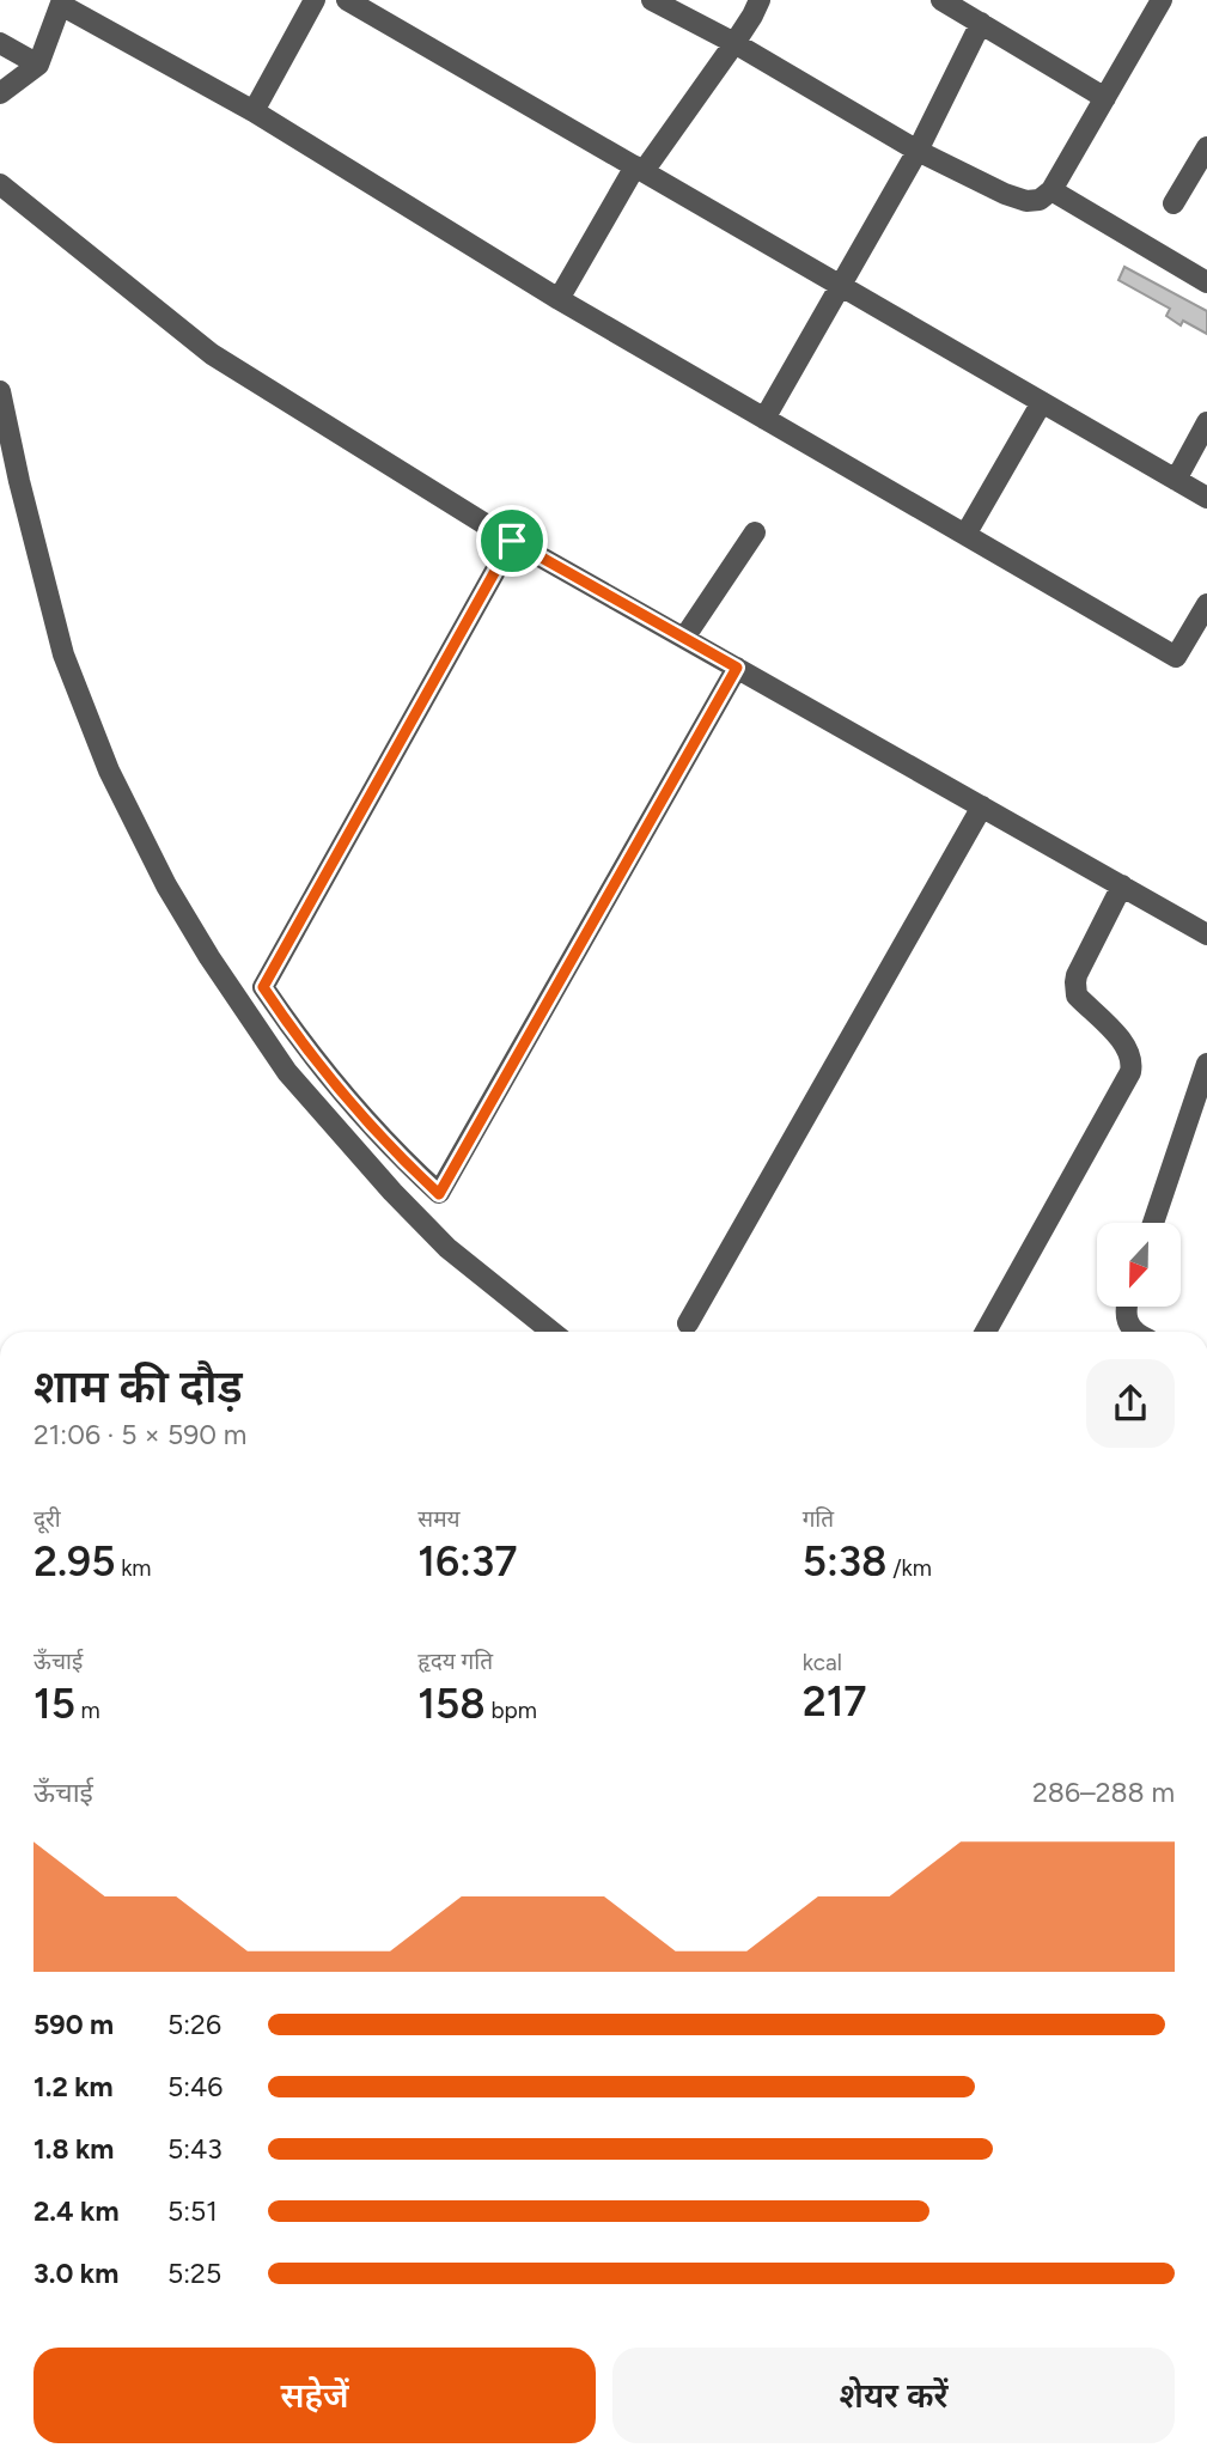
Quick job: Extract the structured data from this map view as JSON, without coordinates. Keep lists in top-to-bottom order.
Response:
{
  "north": "bottom",
  "page": {
    "heading": ["शाम की दौड़", "21:06 · 5 × 590 m"],
    "stats": [
      ["दूरी", "2.95 km"],
      ["समय", "16:37"],
      ["गति", "5:38 /km"],
      ["ऊँचाई", "15 m"],
      ["हृदय गति", "158 bpm"],
      ["kcal", "217"]
    ],
    "chart": ["ऊँचाई", "286–288 m"],
    "list": [
      {
        "name": "590 m",
        "note": "5:26"
      },
      {
        "name": "1.2 km",
        "note": "5:46"
      },
      {
        "name": "1.8 km",
        "note": "5:43"
      },
      {
        "name": "2.4 km",
        "note": "5:51"
      },
      {
        "name": "3.0 km",
        "note": "5:25"
      }
    ],
    "buttons": ["सहेजें", "शेयर करें"]
  }
}
